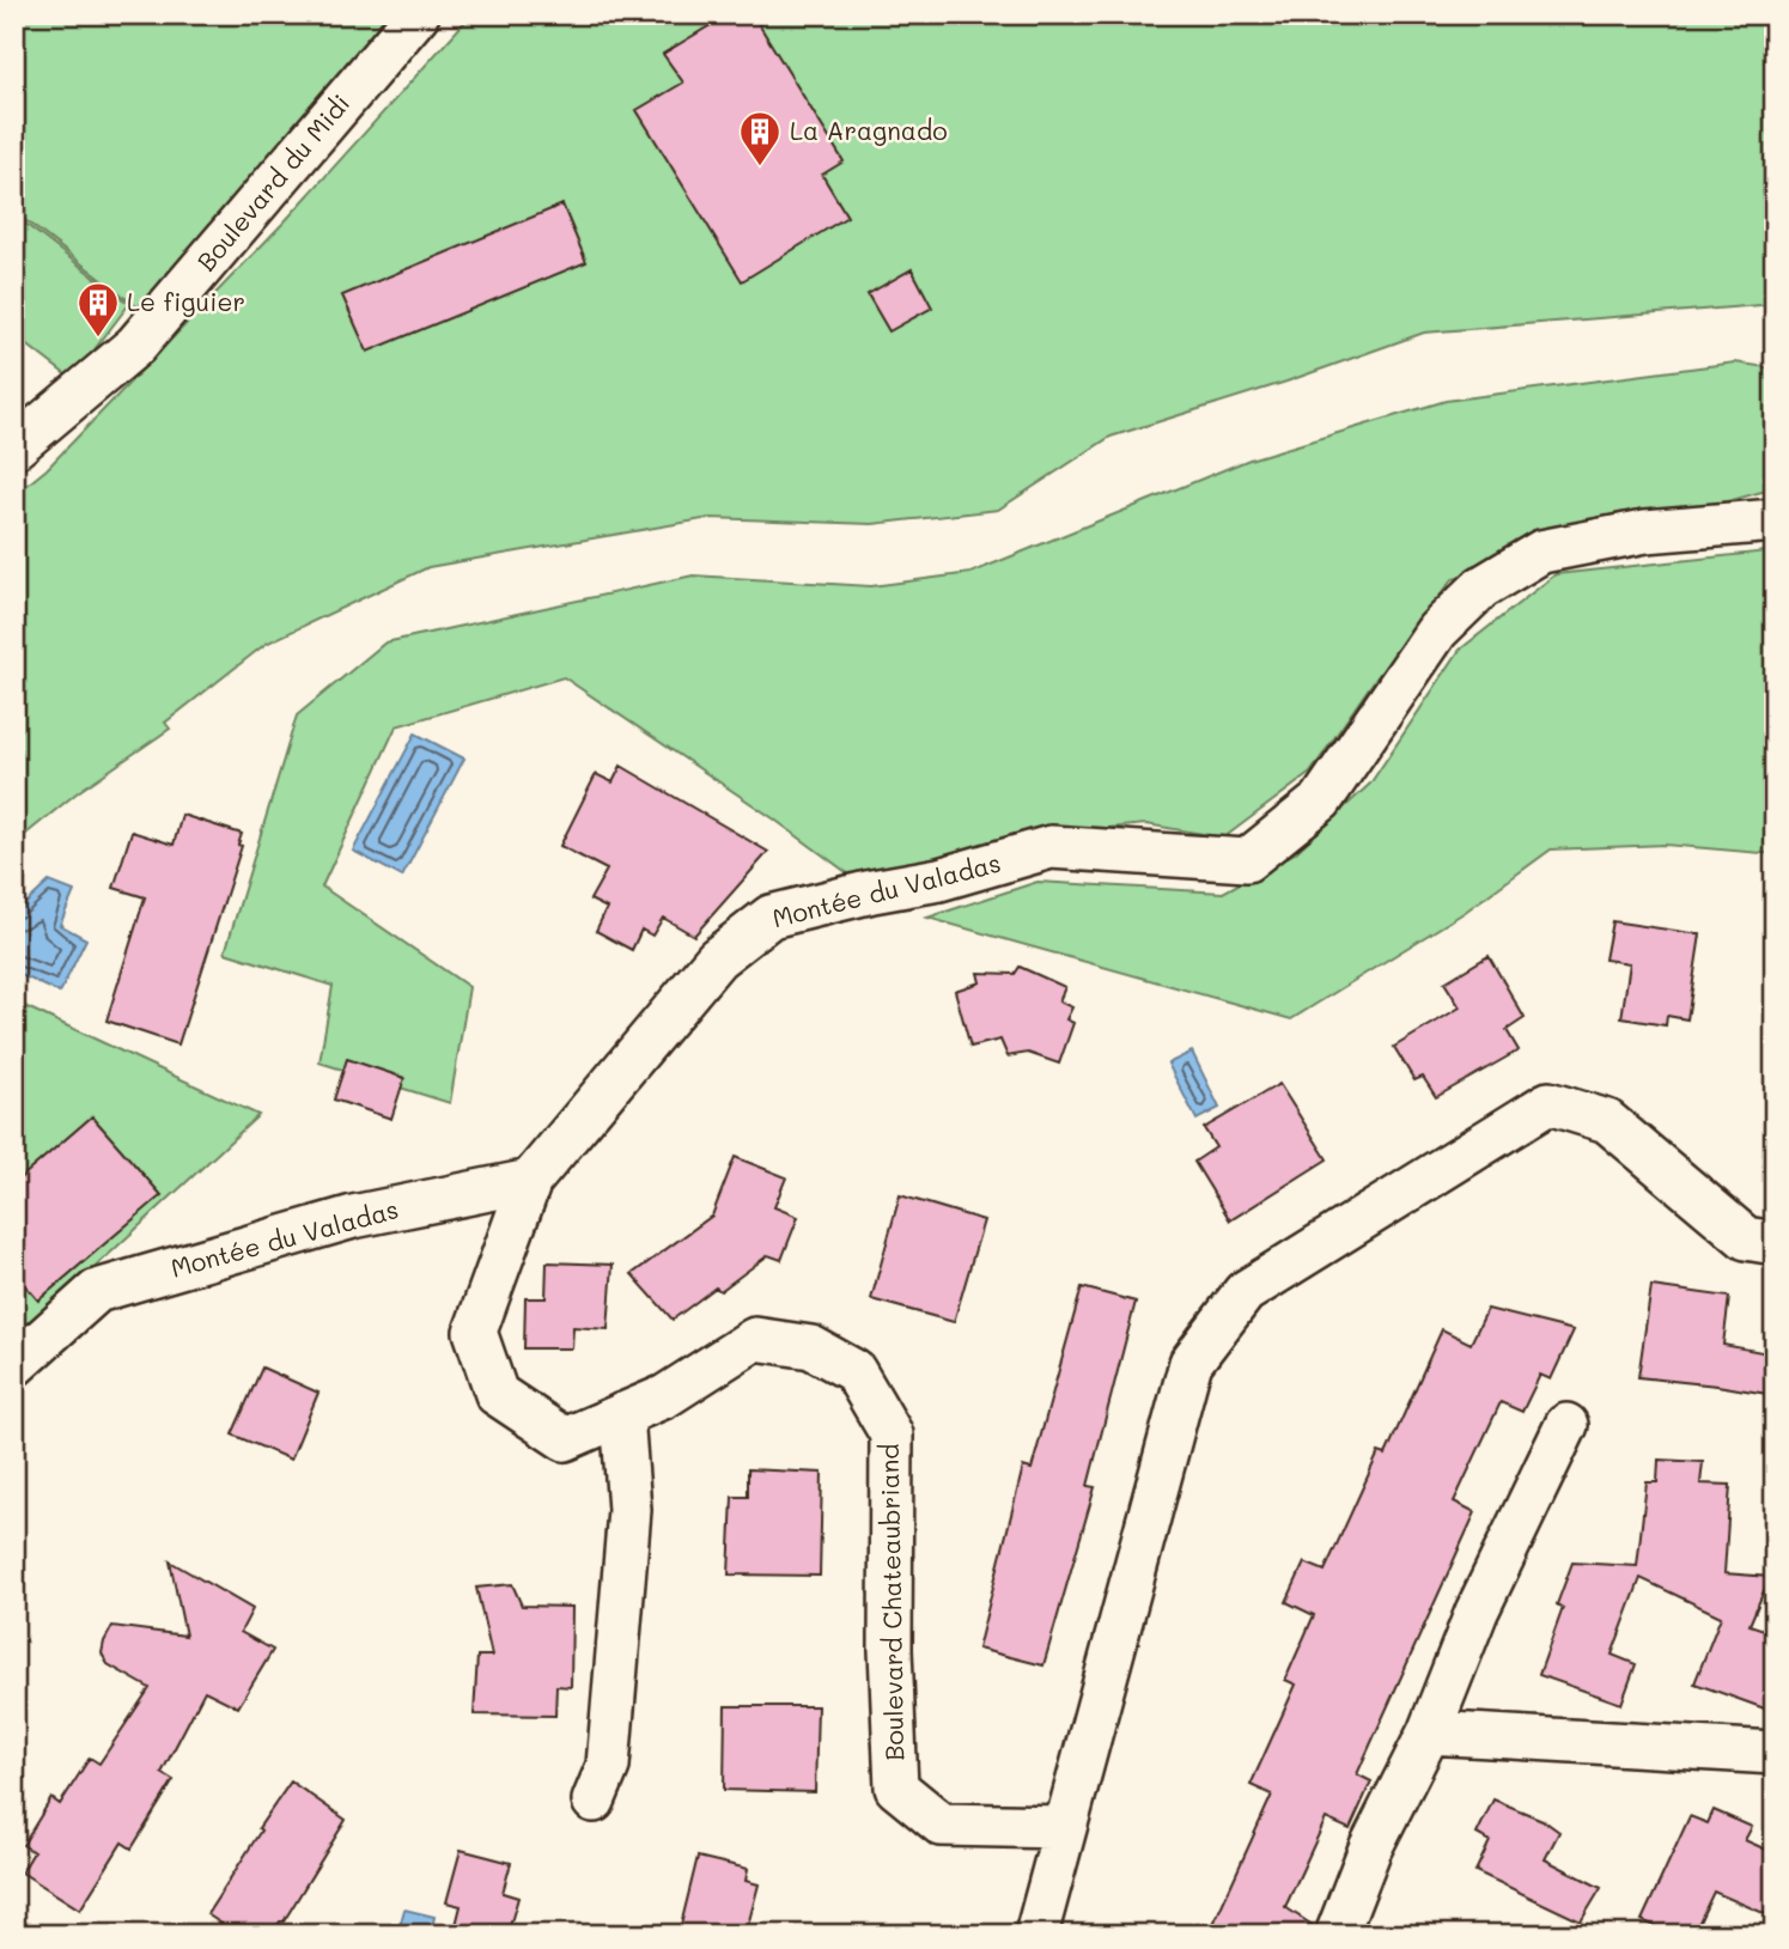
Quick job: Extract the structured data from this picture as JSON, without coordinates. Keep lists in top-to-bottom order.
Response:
{
  "streets": {
    "street": ["Boulevard du Midi", "Montée du Valadas", "Boulevard Chateaubriand"]
  },
  "crossings": [
    ["Montée du Valadas", "Boulevard Chateaubriand"]
  ],
  "places": {
    "building": ["La Aragnado", "Le figuier"]
  }
}
